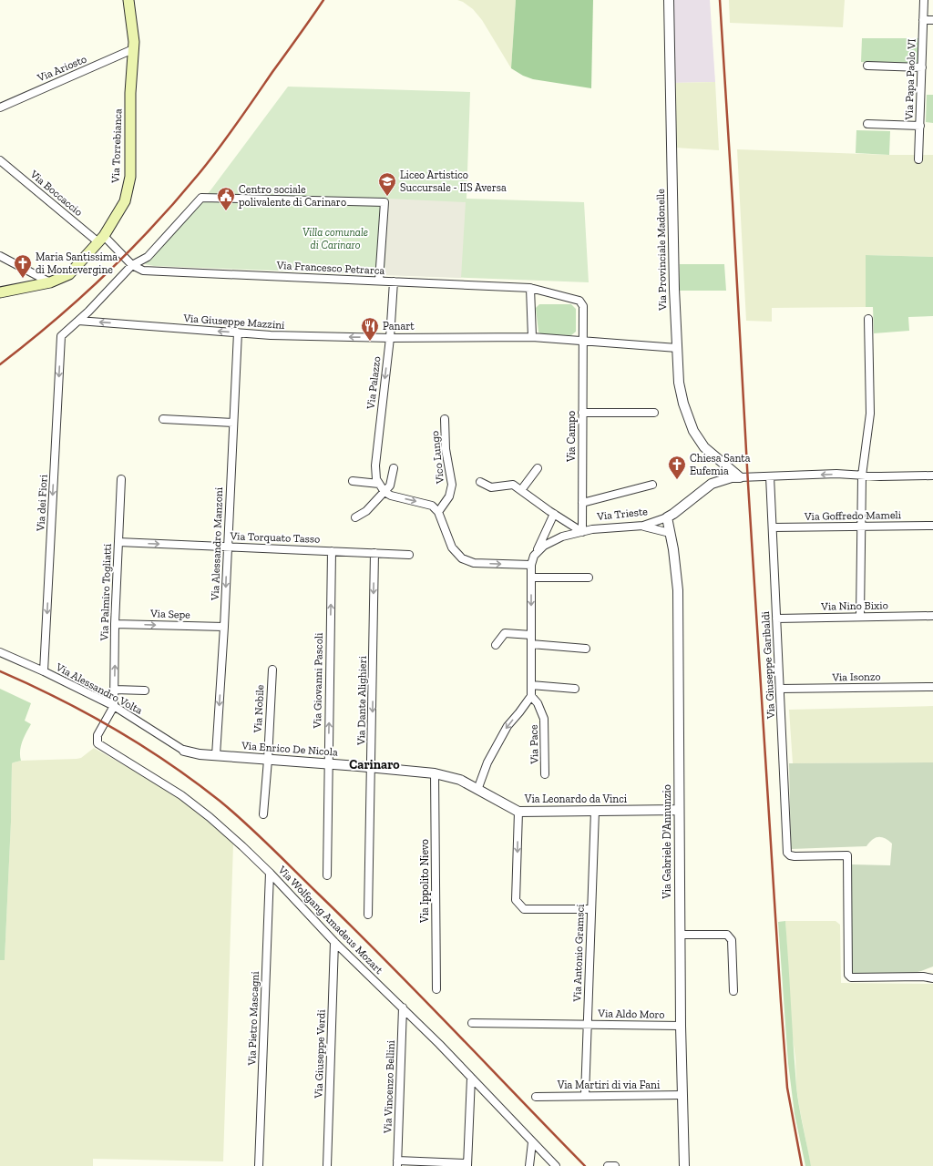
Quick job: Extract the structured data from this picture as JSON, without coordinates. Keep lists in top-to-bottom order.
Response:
{
  "streets": {
    "main road": ["Via Torrebianca"],
    "street": [
      "Via Ariosto",
      "Via Papa Paolo VI",
      "Via Boccaccio",
      "Via Provinciale Madonelle",
      "Via Francesco Petrarca",
      "Via Giuseppe Mazzini",
      "Via Palazzo",
      "Via Campo",
      "Vico Lungo",
      "Via dei Fiori",
      "Via Trieste",
      "Via Goffredo Mameli",
      "Via Torquato Tasso",
      "Via Alessandro Manzoni",
      "Via Palmiro Togliatti",
      "Via Nino Bixio",
      "Via Sepe",
      "Via Giuseppe Garibaldi",
      "Via Isonzo",
      "Via Giovanni Pascoli",
      "Via Alessandro Volta",
      "Via Dante Alighieri",
      "Via Nobile",
      "Via Pace",
      "Via Enrico De Nicola",
      "Via Leonardo da Vinci",
      "Via Gabriele D'Annunzio",
      "Via Ippolito Nievo",
      "Via Wolfgang Amadeus Mozart",
      "Via Antonio Gramsci",
      "Via Aldo Moro",
      "Via Pietro Mascagni",
      "Via Giuseppe Verdi",
      "Via Martiri di via Fani",
      "Via Vincenzo Bellini"
    ]
  },
  "crossings": [
    ["Via Ariosto", "Via Torrebianca"],
    ["Via Torrebianca", "Via Boccaccio"],
    ["Via Boccaccio", "Via Francesco Petrarca"],
    ["Via Provinciale Madonelle", "Via Giuseppe Mazzini"],
    ["Via Provinciale Madonelle", "Via Trieste"],
    ["Via Francesco Petrarca", "Via Giuseppe Mazzini"],
    ["Via Francesco Petrarca", "Via Palazzo"],
    ["Via Francesco Petrarca", "Via Campo"],
    ["Via Giuseppe Mazzini", "Via Palazzo"],
    ["Via Giuseppe Mazzini", "Via Campo"],
    ["Via Giuseppe Mazzini", "Via dei Fiori"],
    ["Via Giuseppe Mazzini", "Via Alessandro Manzoni"],
    ["Via Campo", "Via Trieste"],
    ["Via dei Fiori", "Via Alessandro Volta"],
    ["Via Trieste", "Via Gabriele D'Annunzio"],
    ["Via Goffredo Mameli", "Via Giuseppe Garibaldi"],
    ["Via Torquato Tasso", "Via Alessandro Manzoni"],
    ["Via Torquato Tasso", "Via Palmiro Togliatti"],
    ["Via Torquato Tasso", "Via Giovanni Pascoli"],
    ["Via Torquato Tasso", "Via Dante Alighieri"],
    ["Via Alessandro Manzoni", "Via Sepe"],
    ["Via Alessandro Manzoni", "Via Enrico De Nicola"],
    ["Via Palmiro Togliatti", "Via Sepe"],
    ["Via Palmiro Togliatti", "Via Alessandro Volta"],
    ["Via Palmiro Togliatti", "Via Wolfgang Amadeus Mozart"],
    ["Via Nino Bixio", "Via Giuseppe Garibaldi"],
    ["Via Giuseppe Garibaldi", "Via Isonzo"],
    ["Via Giovanni Pascoli", "Via Enrico De Nicola"],
    ["Via Alessandro Volta", "Via Enrico De Nicola"],
    ["Via Alessandro Volta", "Via Wolfgang Amadeus Mozart"],
    ["Via Dante Alighieri", "Via Enrico De Nicola"],
    ["Via Nobile", "Via Enrico De Nicola"],
    ["Via Enrico De Nicola", "Via Leonardo da Vinci"],
    ["Via Enrico De Nicola", "Via Ippolito Nievo"],
    ["Via Leonardo da Vinci", "Via Gabriele D'Annunzio"],
    ["Via Leonardo da Vinci", "Via Antonio Gramsci"],
    ["Via Gabriele D'Annunzio", "Via Aldo Moro"],
    ["Via Gabriele D'Annunzio", "Via Martiri di via Fani"],
    ["Via Wolfgang Amadeus Mozart", "Via Pietro Mascagni"],
    ["Via Wolfgang Amadeus Mozart", "Via Giuseppe Verdi"],
    ["Via Wolfgang Amadeus Mozart", "Via Vincenzo Bellini"],
    ["Via Antonio Gramsci", "Via Aldo Moro"],
    ["Via Antonio Gramsci", "Via Martiri di via Fani"]
  ],
  "one_way": [
    "Via Giuseppe Mazzini",
    "Via Palazzo",
    "Via dei Fiori",
    "Via Torquato Tasso",
    "Via Alessandro Manzoni",
    "Via Sepe",
    "Via Giovanni Pascoli",
    "Via Dante Alighieri"
  ],
  "districts": ["Carinaro"],
  "parks": ["Villa comunale di Carinaro"],
  "places": {
    "school or university": ["Liceo Artistico Succursale - IIS Aversa"],
    "public building": ["Centro sociale polivalente di Carinaro"],
    "church": ["Maria Santissima di Montevergine", "Chiesa Santa Eufemia"],
    "restaurant": ["Panart"]
  }
}
